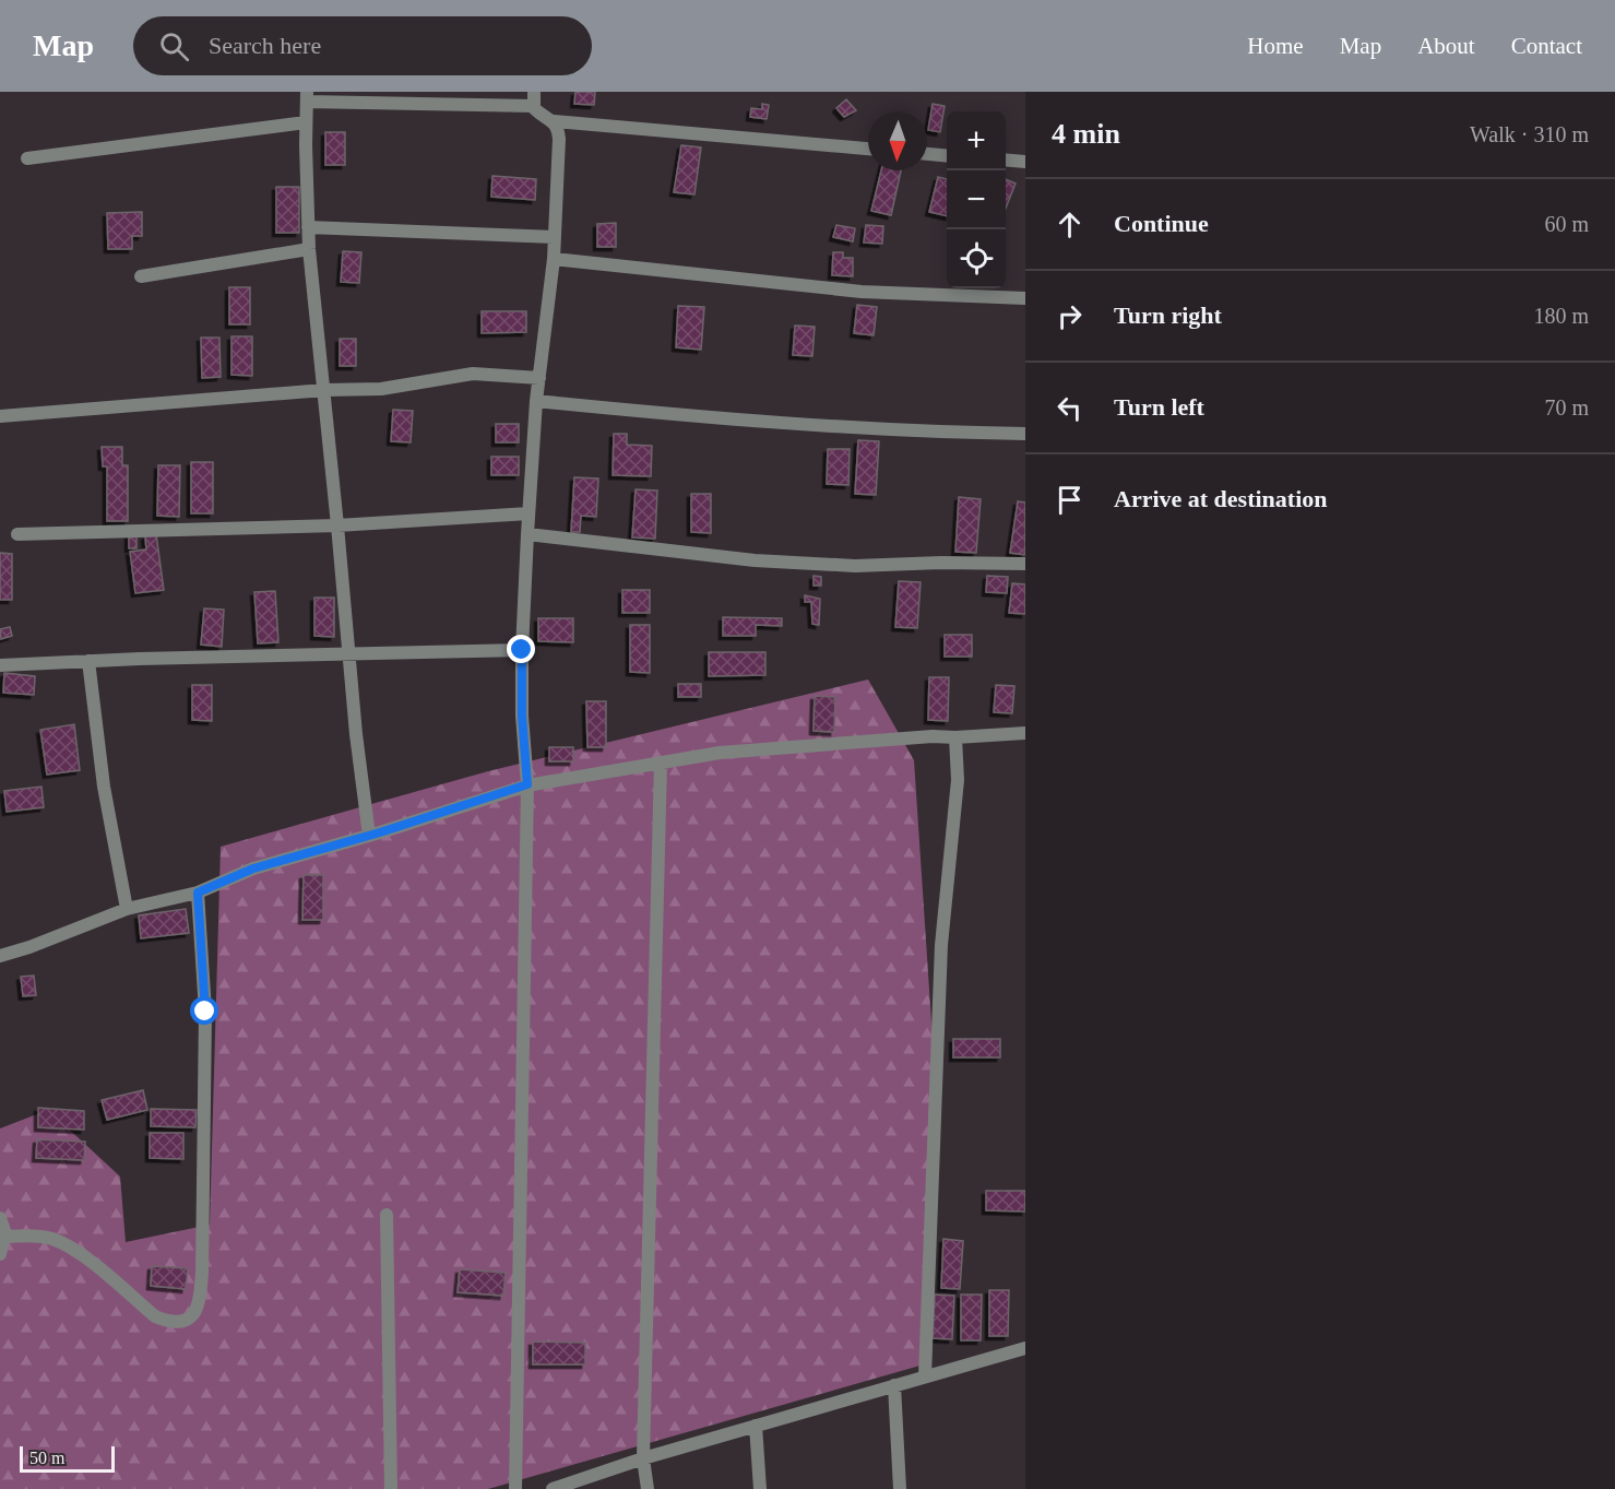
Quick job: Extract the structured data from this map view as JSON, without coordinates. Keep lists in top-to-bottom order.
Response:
{
  "scale_bar": "50 m",
  "north": "bottom",
  "page": {
    "header": "Map",
    "search": "Search here",
    "nav": [
      "Home",
      "Map",
      "About",
      "Contact"
    ],
    "heading": ["4 min", "Walk · 310 m"],
    "map_buttons": ["+", "−"],
    "list": [
      ["Continue", "60 m"],
      ["Turn right", "180 m"],
      ["Turn left", "70 m"],
      "Arrive at destination"
    ],
    "scale": "50 m"
  }
}
